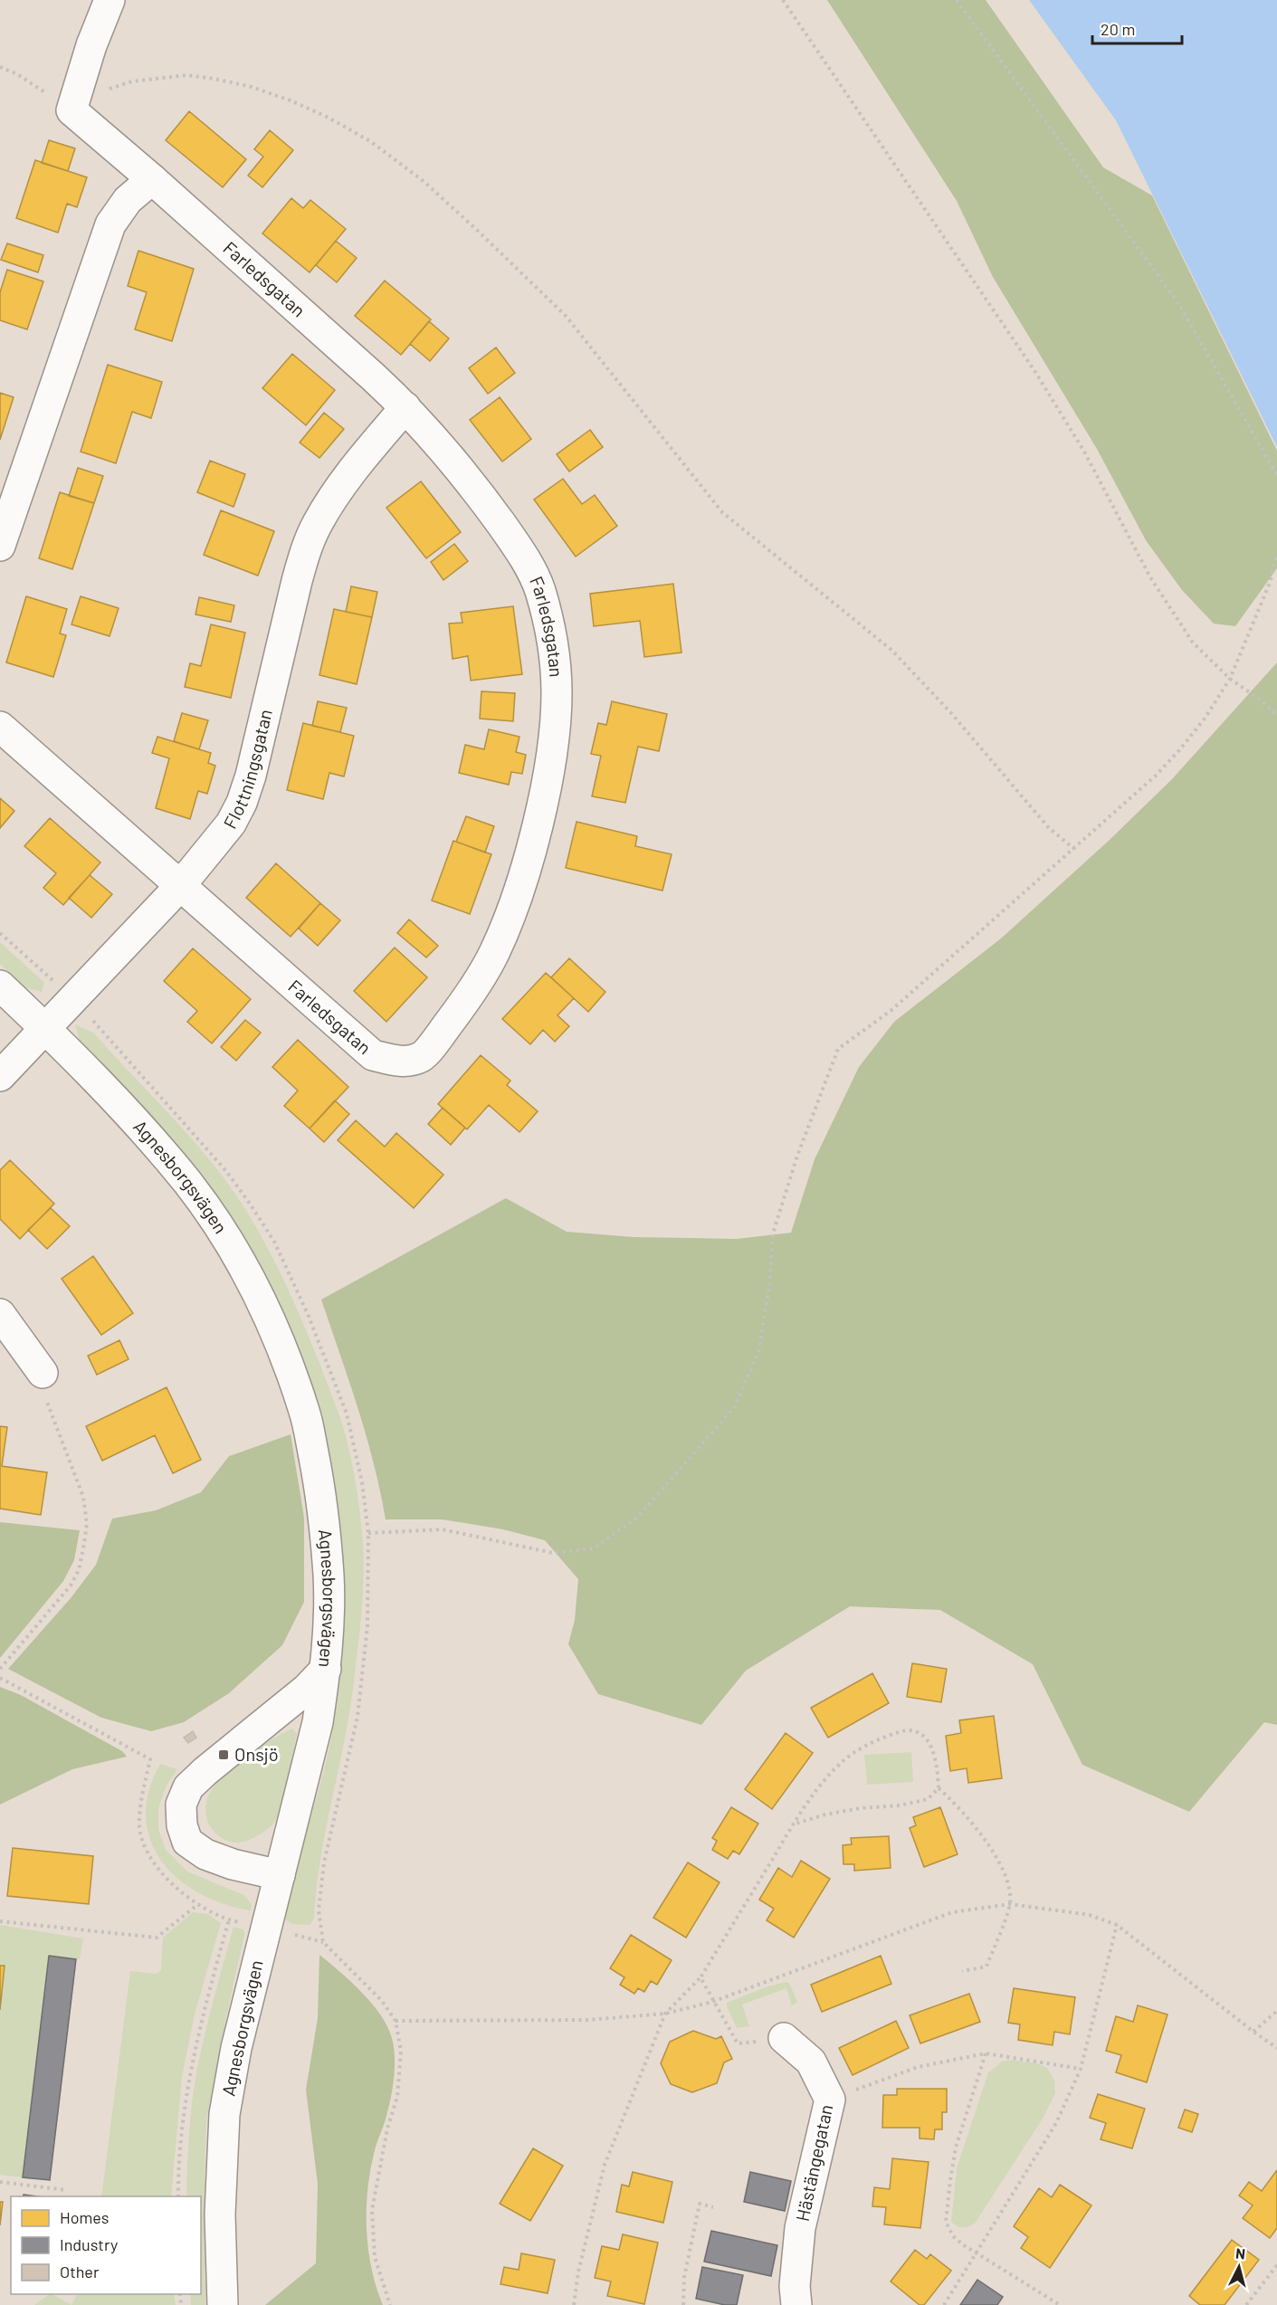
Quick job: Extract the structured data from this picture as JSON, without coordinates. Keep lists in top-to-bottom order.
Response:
{
  "streets": {
    "street": [
      "Farledsgatan",
      "Flottningsgatan",
      "Agnesborgsvägen",
      "Hästängegatan"
    ]
  },
  "crossings": [
    ["Farledsgatan", "Flottningsgatan"],
    ["Flottningsgatan", "Agnesborgsvägen"]
  ],
  "places": {
    "transit": ["Onsjö"]
  },
  "legend": ["Homes", "Industry", "Other"],
  "scale_bar": "20 m",
  "north": "top"
}
